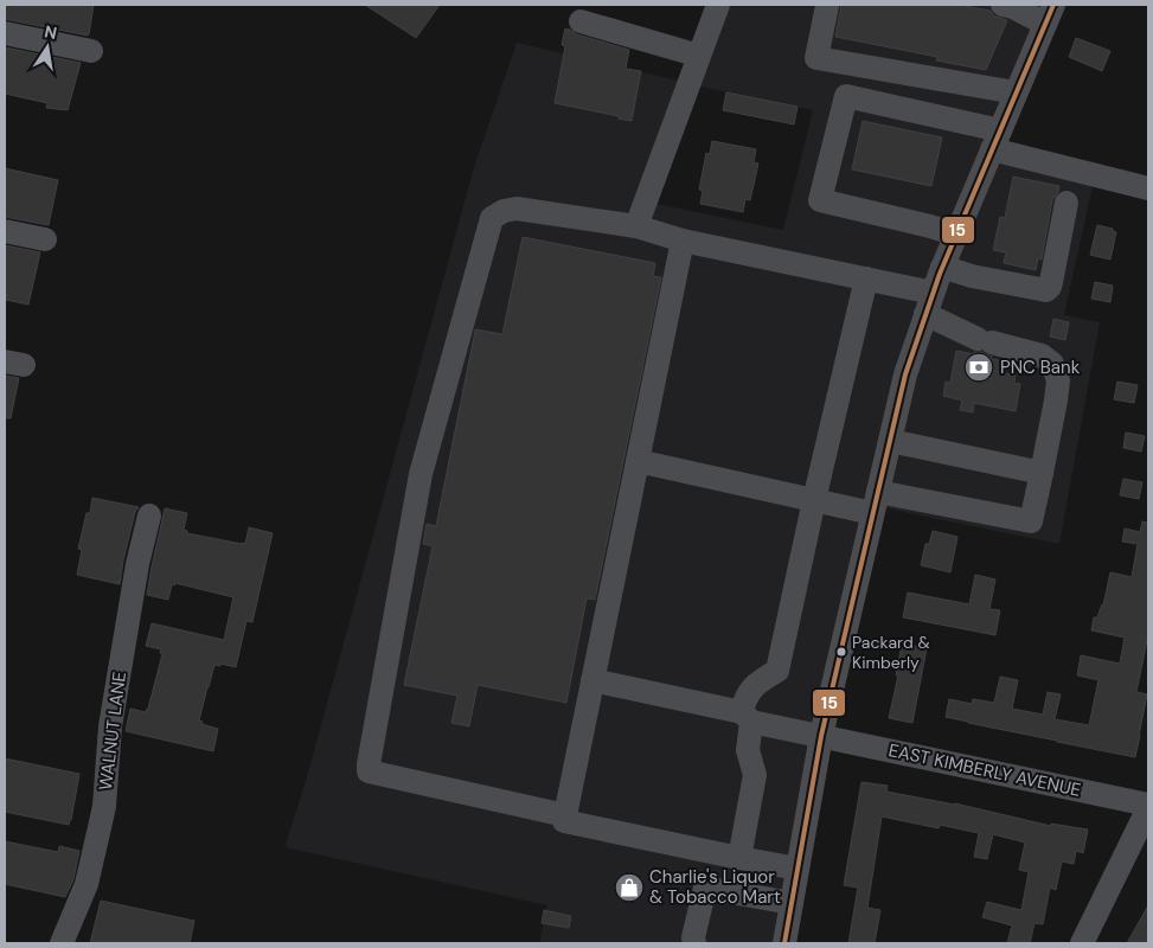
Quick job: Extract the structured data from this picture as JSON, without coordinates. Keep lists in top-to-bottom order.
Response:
{
  "streets": {
    "street": ["WALNUT LANE", "EAST KIMBERLY AVENUE"]
  },
  "places": {
    "bank": ["PNC Bank"],
    "other": ["Packard & Kimberly"],
    "shop": ["Charlie's Liquor & Tobacco Mart"]
  },
  "lines": ["transit line 15"],
  "north": "top"
}
